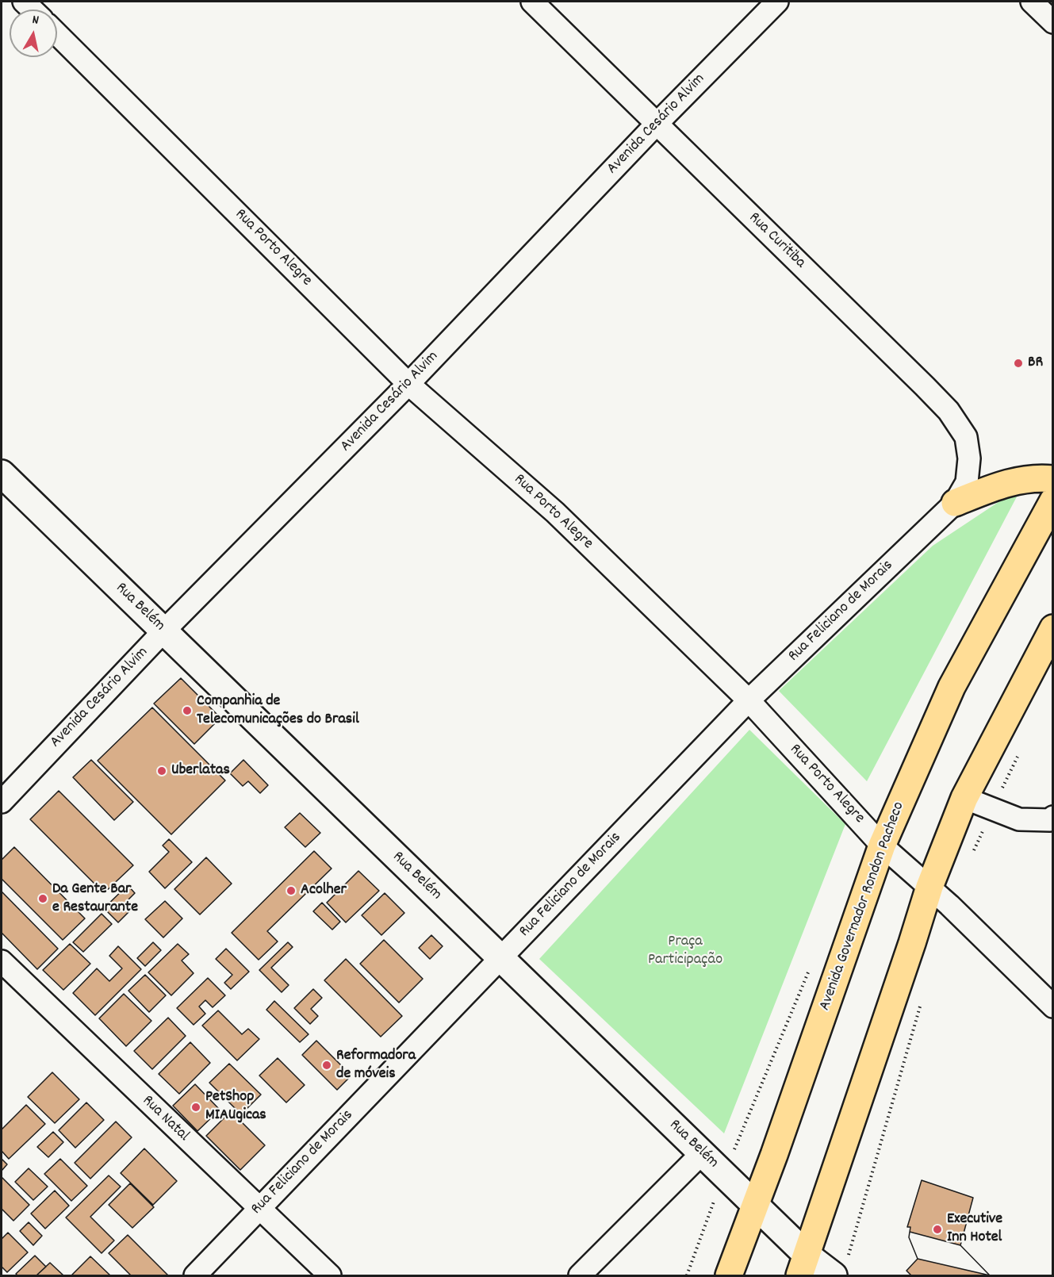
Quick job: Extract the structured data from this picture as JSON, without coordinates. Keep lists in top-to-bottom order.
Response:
{
  "streets": {
    "main road": ["Avenida Governador Rondon Pacheco"],
    "street": [
      "Avenida Cesário Alvim",
      "Rua Curitiba",
      "Rua Porto Alegre",
      "Rua Belém",
      "Rua Feliciano de Morais",
      "Rua Natal"
    ]
  },
  "crossings": [
    ["Avenida Cesário Alvim", "Rua Curitiba"],
    ["Avenida Cesário Alvim", "Rua Porto Alegre"],
    ["Avenida Cesário Alvim", "Rua Belém"],
    ["Rua Curitiba", "Rua Feliciano de Morais"],
    ["Rua Porto Alegre", "Rua Feliciano de Morais"],
    ["Rua Porto Alegre", "Avenida Governador Rondon Pacheco"],
    ["Rua Belém", "Rua Feliciano de Morais"],
    ["Rua Belém", "Avenida Governador Rondon Pacheco"],
    ["Rua Feliciano de Morais", "Rua Natal"]
  ],
  "parks": ["Praça Participação"],
  "places": [
    "BR",
    "Companhia de Telecomunicações do Brasil",
    "Uberlatas",
    "Acolher",
    "Da Gente Bar e Restaurante",
    "Reformadora de móveis",
    "PetShop MIAUgicas",
    "Executive Inn Hotel"
  ],
  "north": "top"
}
